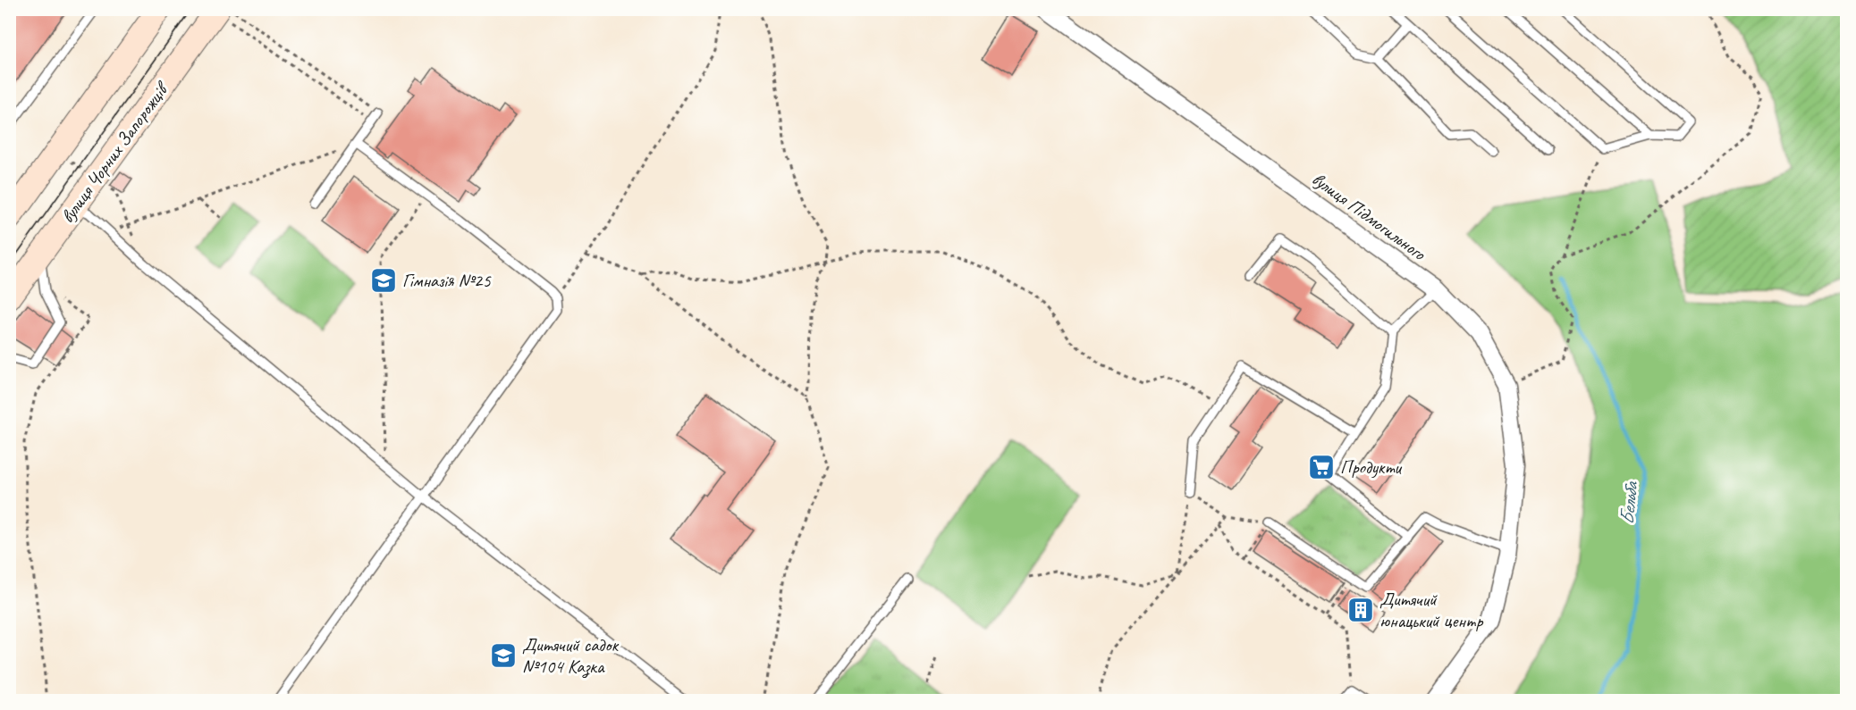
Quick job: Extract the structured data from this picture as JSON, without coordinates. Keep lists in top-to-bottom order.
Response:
{
  "streets": {
    "main road": ["вулиця Чорних Запорожців"],
    "street": ["вулиця Підмогильного"]
  },
  "water": ["Бельба"],
  "places": {
    "school or university": ["Гімназія №25", "Дитячий садок №104 Казка"],
    "supermarket": ["Продукти"],
    "building": ["Дитячий юнацький центр"]
  }
}
